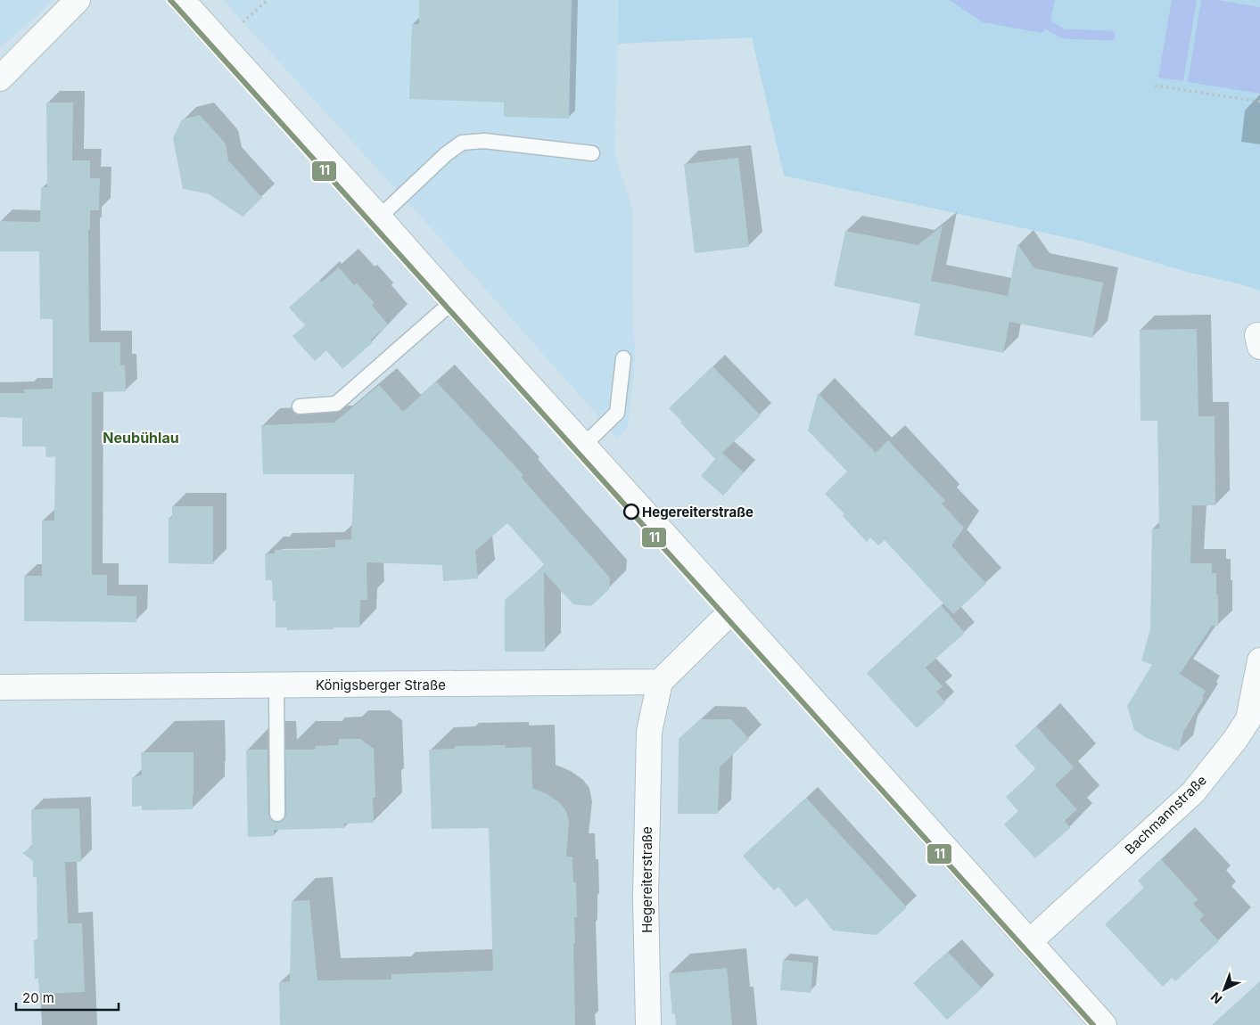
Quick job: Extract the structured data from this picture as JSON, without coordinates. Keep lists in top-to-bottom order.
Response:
{
  "streets": {
    "street": ["Königsberger Straße", "Bachmannstraße", "Hegereiterstraße"]
  },
  "crossings": [
    ["Königsberger Straße", "Hegereiterstraße"]
  ],
  "districts": ["Neubühlau"],
  "places": ["Hegereiterstraße"],
  "lines": ["transit line 11"],
  "scale_bar": "20 m",
  "north": "bottom left"
}
